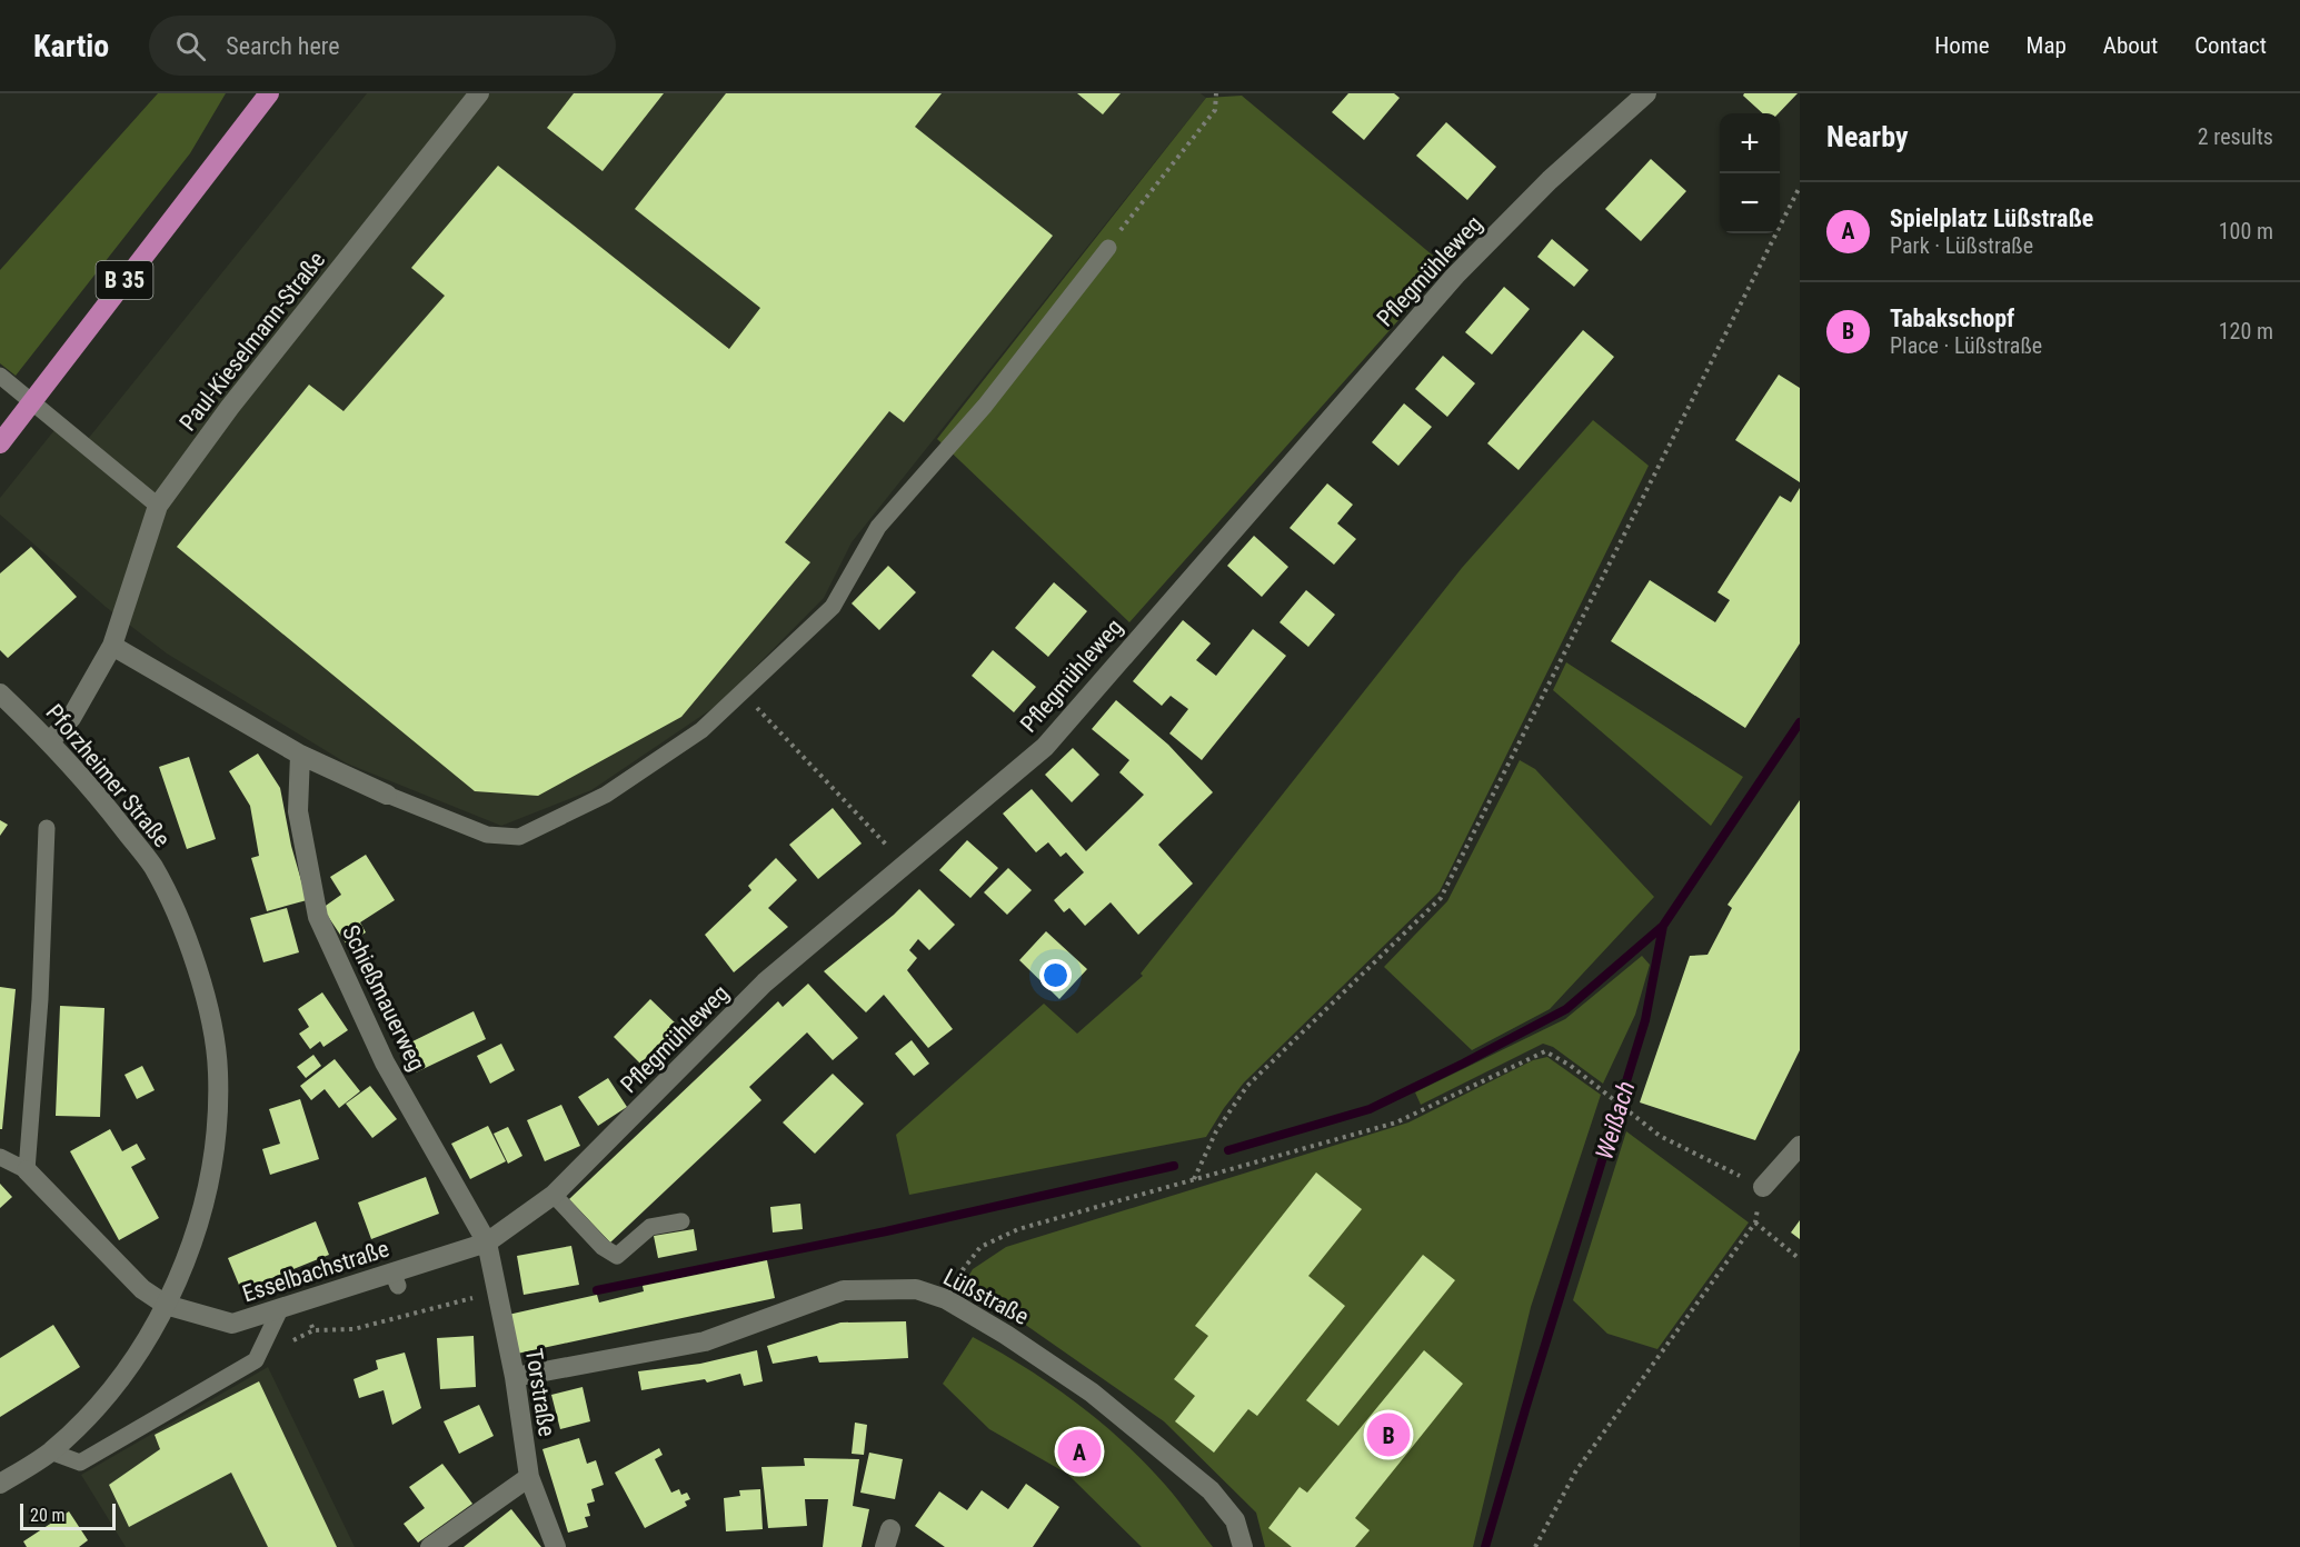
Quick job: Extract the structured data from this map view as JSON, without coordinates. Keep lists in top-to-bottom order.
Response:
{
  "streets": {
    "main road": ["B 35"],
    "street": [
      "Pflegmühleweg",
      "Paul-Kieselmann-Straße",
      "Pforzheimer Straße",
      "Schießmauerweg",
      "Esselbachstraße",
      "Lüßstraße",
      "Torstraße"
    ]
  },
  "crossings": [
    ["Pflegmühleweg", "Schießmauerweg"],
    ["Pflegmühleweg", "Esselbachstraße"],
    ["Pflegmühleweg", "Torstraße"],
    ["Paul-Kieselmann-Straße", "Pforzheimer Straße"],
    ["Pforzheimer Straße", "Esselbachstraße"],
    ["Schießmauerweg", "Esselbachstraße"],
    ["Schießmauerweg", "Torstraße"],
    ["Esselbachstraße", "Torstraße"],
    ["Lüßstraße", "Torstraße"]
  ],
  "water": ["Weißach"],
  "scale_bar": "20 m",
  "page": {
    "header": "Kartio",
    "search": "Search here",
    "nav": [
      "Home",
      "Map",
      "About",
      "Contact"
    ],
    "heading": ["Nearby", "2 results"],
    "map_buttons": ["+", "−"],
    "list": [
      {
        "mark": "A",
        "name": "Spielplatz Lüßstraße",
        "note": "Park · Lüßstraße",
        "value": "100 m"
      },
      {
        "mark": "B",
        "name": "Tabakschopf",
        "note": "Place · Lüßstraße",
        "value": "120 m"
      }
    ],
    "pins": ["B", "A"],
    "scale": "20 m"
  }
}
